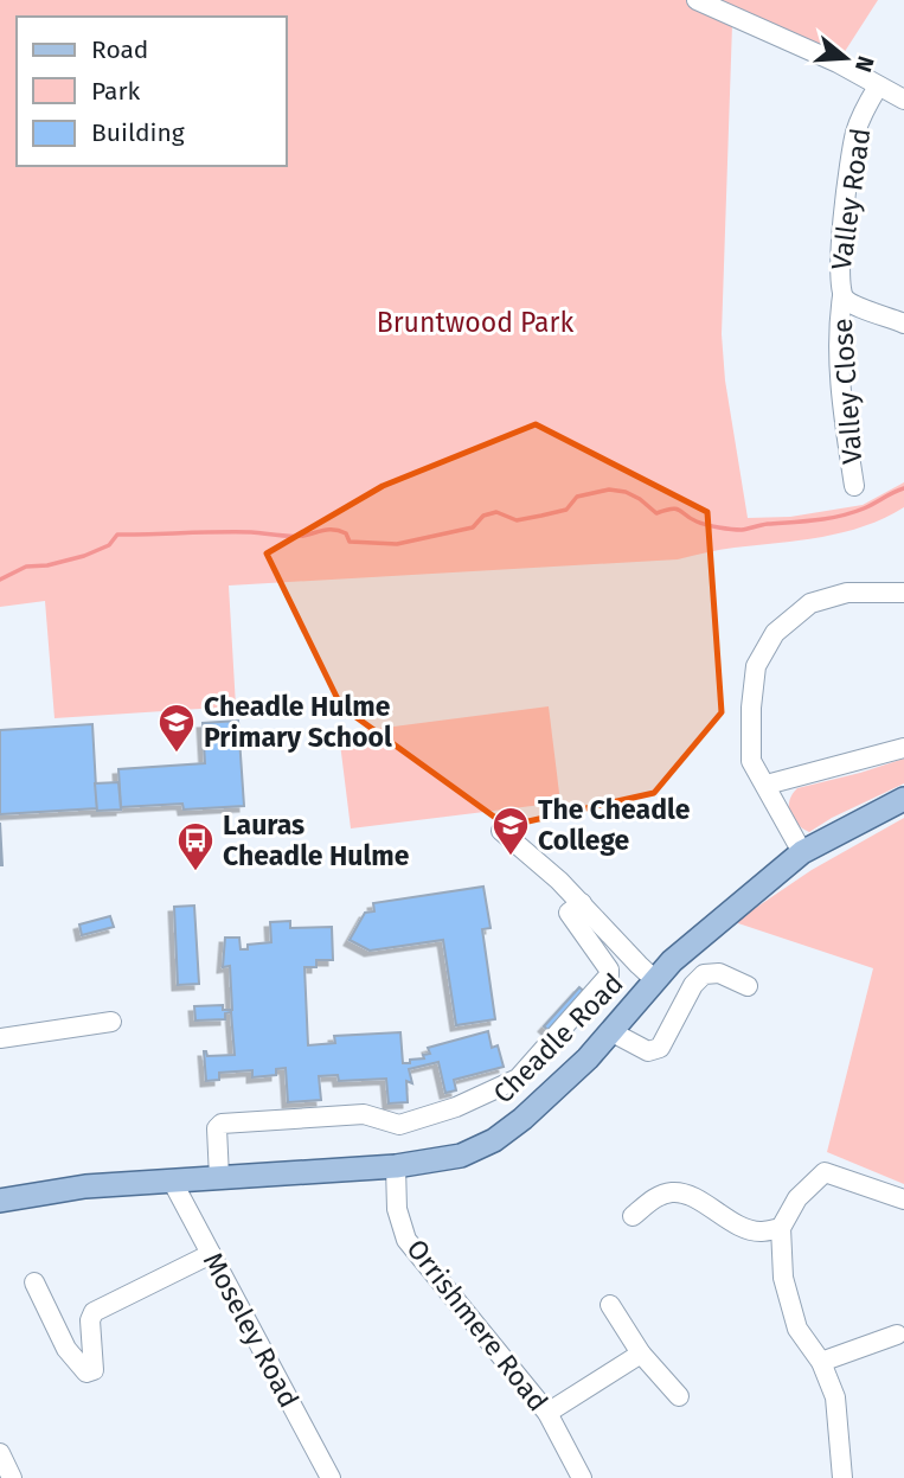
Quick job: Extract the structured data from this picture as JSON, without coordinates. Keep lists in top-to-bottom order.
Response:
{
  "streets": {
    "main road": ["Cheadle Road"],
    "street": [
      "Valley Road",
      "Valley Close",
      "Orrishmere Road",
      "Moseley Road"
    ]
  },
  "crossings": [
    ["Valley Road", "Valley Close"],
    ["Cheadle Road", "Orrishmere Road"],
    ["Cheadle Road", "Moseley Road"]
  ],
  "parks": ["Bruntwood Park"],
  "places": {
    "school or university": ["Cheadle Hulme Primary School", "The Cheadle College"],
    "bus stop": ["Lauras Cheadle Hulme"]
  },
  "legend": ["Road", "Park", "Building"],
  "north": "right"
}
